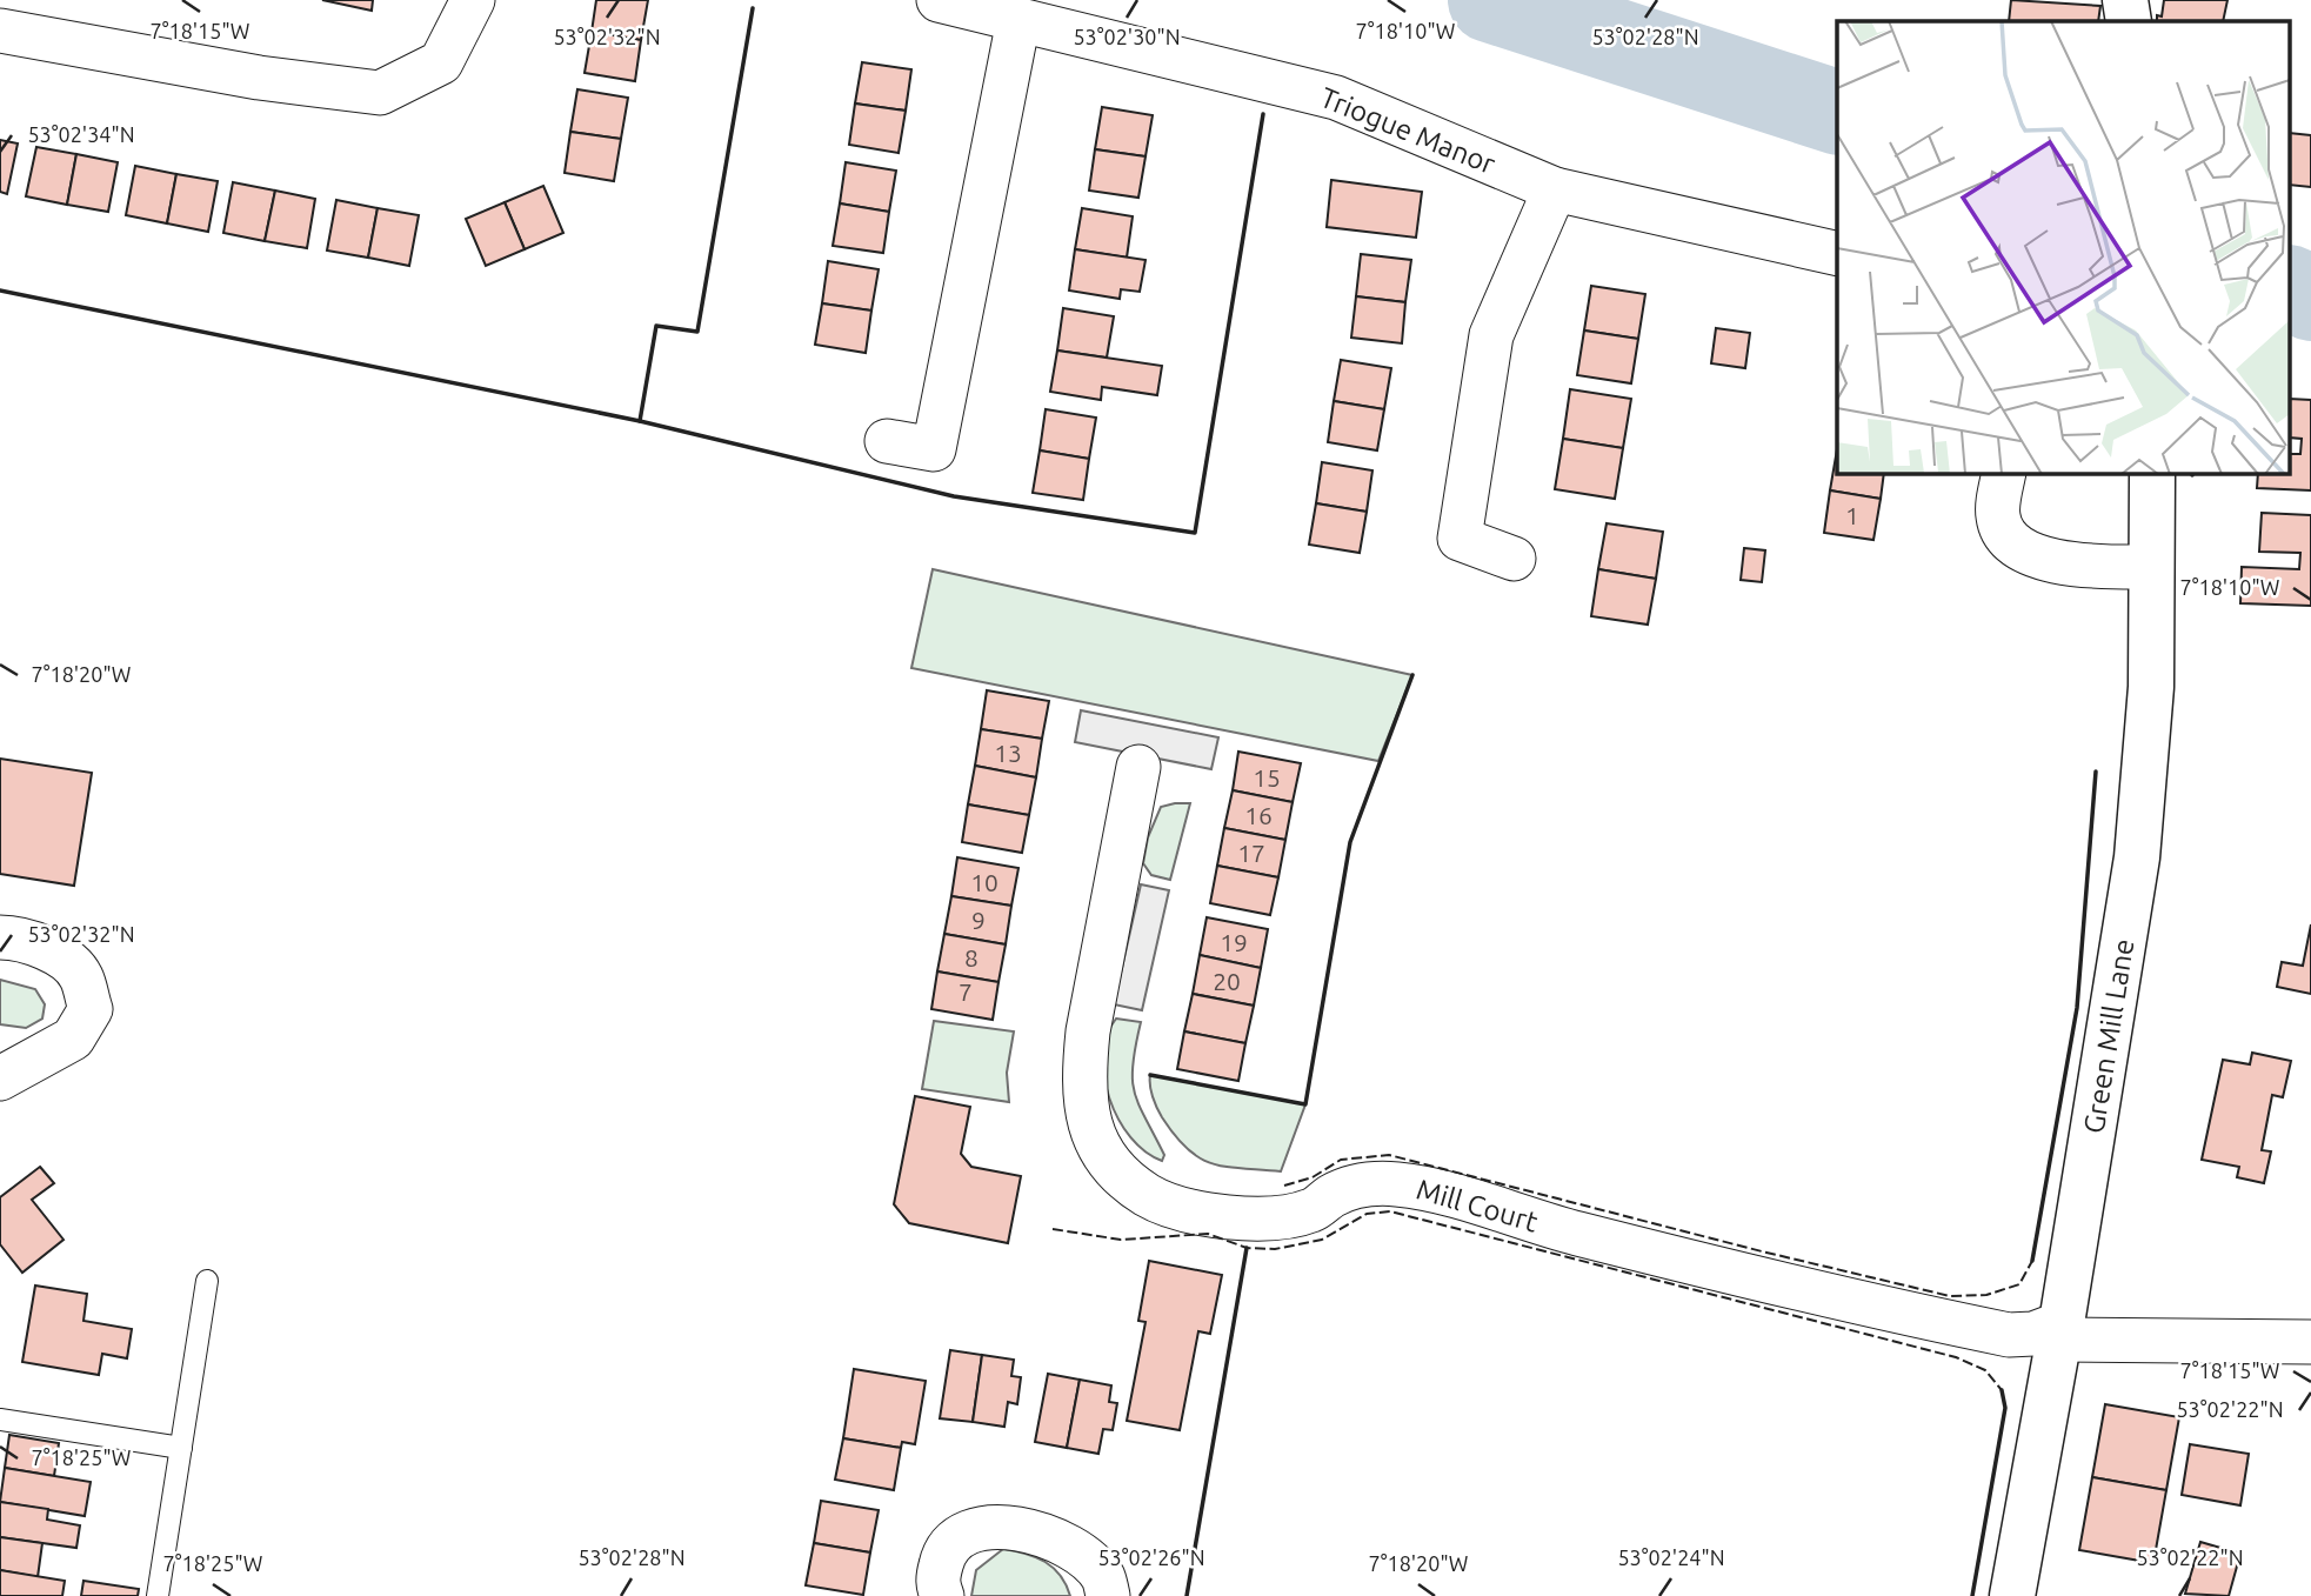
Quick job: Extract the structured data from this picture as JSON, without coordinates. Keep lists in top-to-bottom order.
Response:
{
  "streets": {
    "street": ["Triogue Manor", "Green Mill Lane", "Mill Court"]
  },
  "crossings": [
    ["Green Mill Lane", "Mill Court"]
  ],
  "house_numbers": [
    "1",
    "13",
    "15",
    "16",
    "17",
    "10",
    "9",
    "19",
    "8",
    "20",
    "7"
  ],
  "coordinates": [
    "7°18'15\"W",
    "7°18'10\"W",
    "53°02'32\"N",
    "53°02'30\"N",
    "53°02'28\"N",
    "53°02'34\"N",
    "7°18'20\"W",
    "53°02'22\"N",
    "7°18'25\"W",
    "53°02'26\"N",
    "53°02'24\"N"
  ]
}
